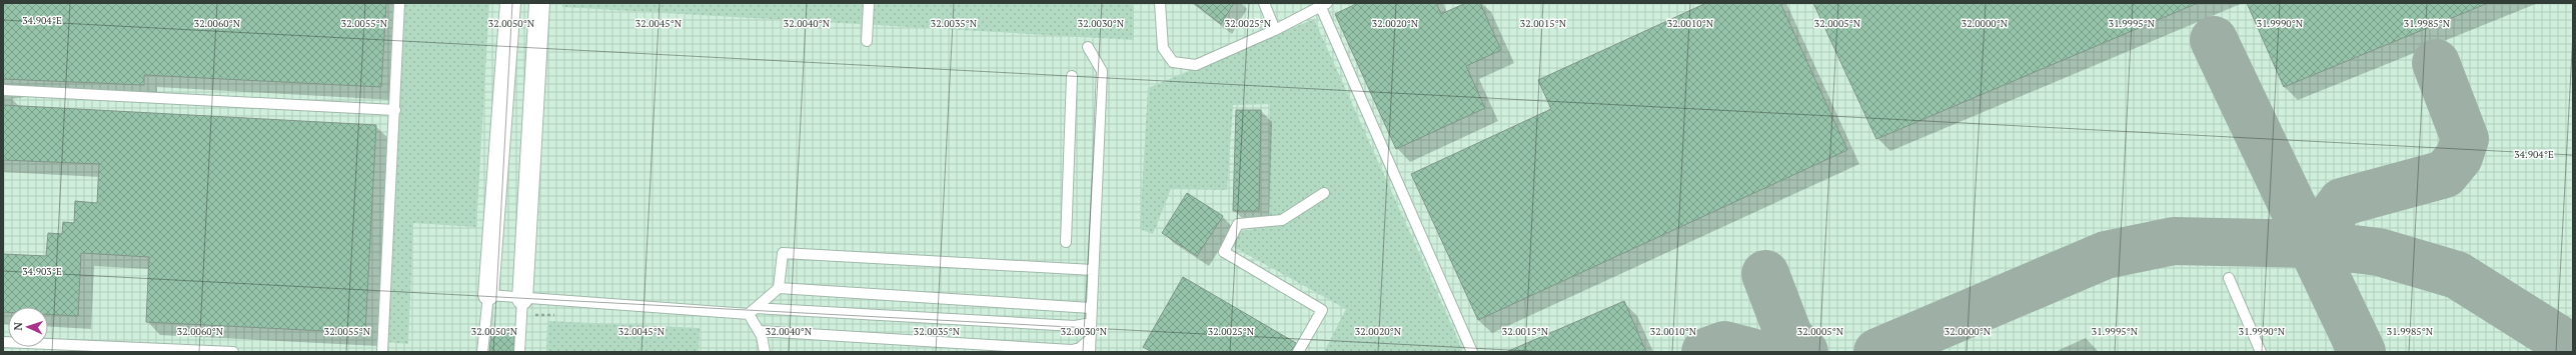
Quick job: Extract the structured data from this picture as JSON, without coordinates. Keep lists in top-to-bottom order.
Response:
{
  "north": "left",
  "coordinates": [
    "34.904°E",
    "32.0015°N",
    "32.0010°N",
    "32.0000°N",
    "31.9995°N",
    "31.9990°N",
    "31.9985°N",
    "32.0060°N",
    "32.0055°N",
    "32.0050°N",
    "32.0045°N",
    "32.0040°N",
    "32.0035°N",
    "32.0030°N",
    "32.0025°N",
    "32.0020°N",
    "32.0005°N",
    "34.903°E"
  ]
}
